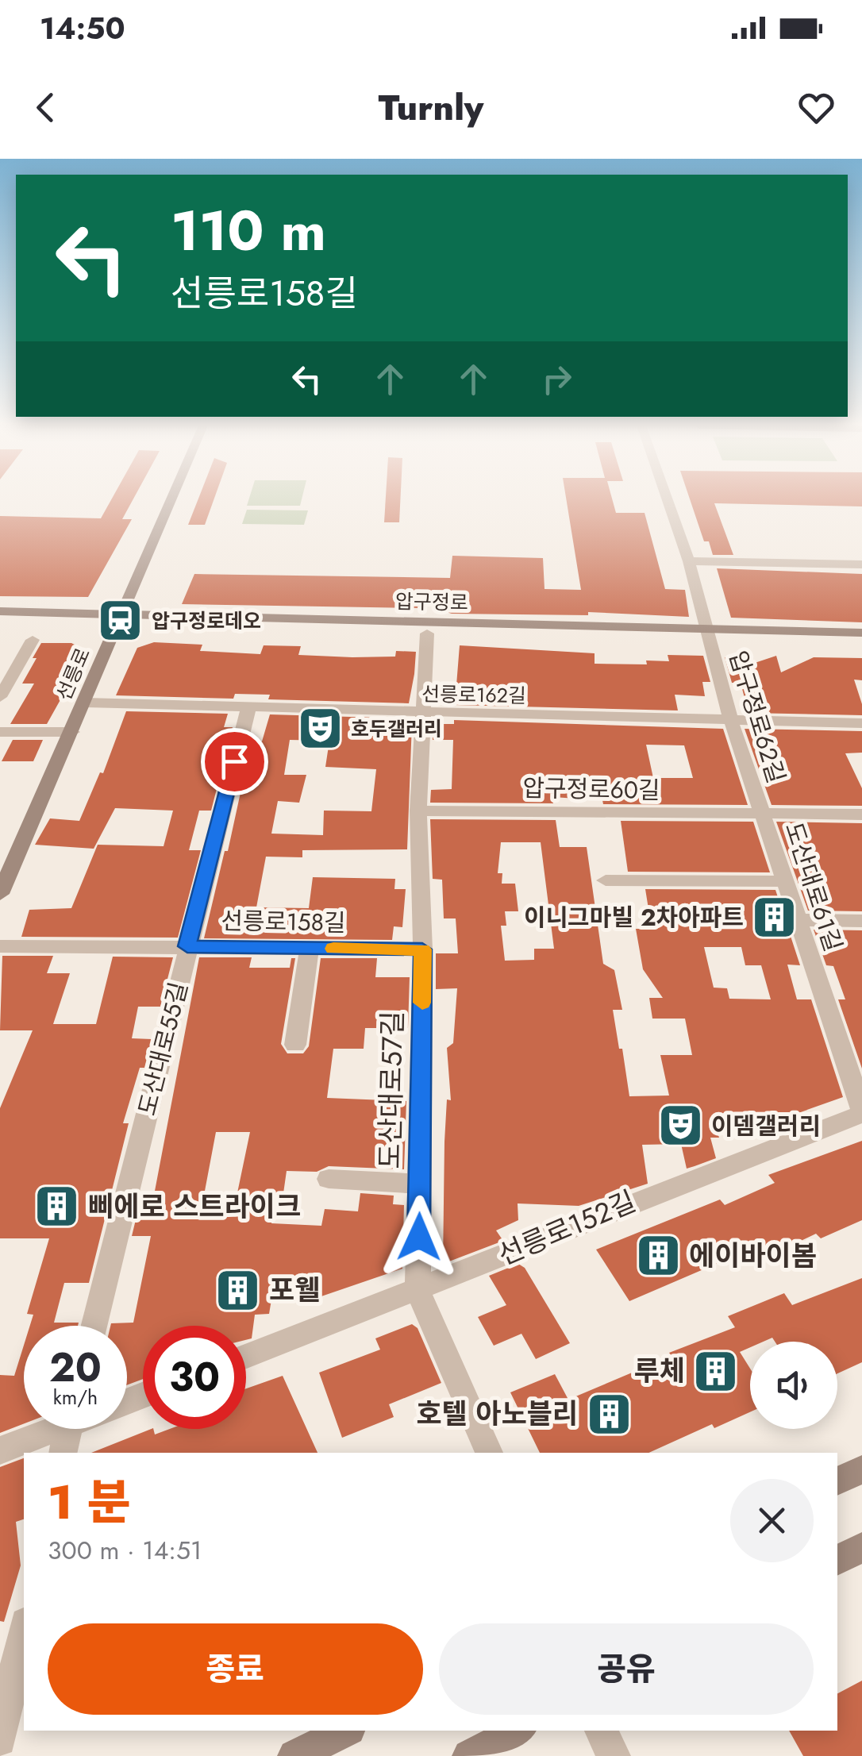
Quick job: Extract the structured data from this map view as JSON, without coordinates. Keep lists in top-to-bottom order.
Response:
{
  "streets": {
    "main road": ["압구정로", "선릉로"],
    "street": [
      "선릉로162길",
      "압구정로62길",
      "압구정로60길",
      "도산대로61길",
      "선릉로158길",
      "도산대로55길",
      "도산대로57길",
      "선릉로152길"
    ]
  },
  "crossings": [
    ["압구정로", "선릉로"],
    ["압구정로", "압구정로62길"],
    ["선릉로", "선릉로162길"],
    ["선릉로162길", "압구정로62길"],
    ["선릉로162길", "도산대로55길"],
    ["압구정로62길", "압구정로60길"],
    ["압구정로62길", "도산대로61길"],
    ["압구정로60길", "도산대로61길"],
    ["도산대로61길", "선릉로152길"],
    ["선릉로158길", "도산대로55길"],
    ["선릉로158길", "도산대로57길"],
    ["도산대로57길", "선릉로152길"]
  ],
  "places": {
    "station": ["압구정로데오"],
    "theatre": ["호두갤러리", "이뎀갤러리"],
    "building": [
      "이니그마빌 2차아파트",
      "삐에로 스트라이크",
      "에이바이봄",
      "포웰",
      "루체",
      "호텔 아노블리"
    ]
  },
  "page": {
    "status": "14:50",
    "header": "Turnly",
    "turn": ["110 m", "선릉로158길"],
    "speed": "20 km/h",
    "limit": "30",
    "heading": ["1 분", "300 m · 14:51"],
    "buttons": ["종료", "공유"]
  }
}
